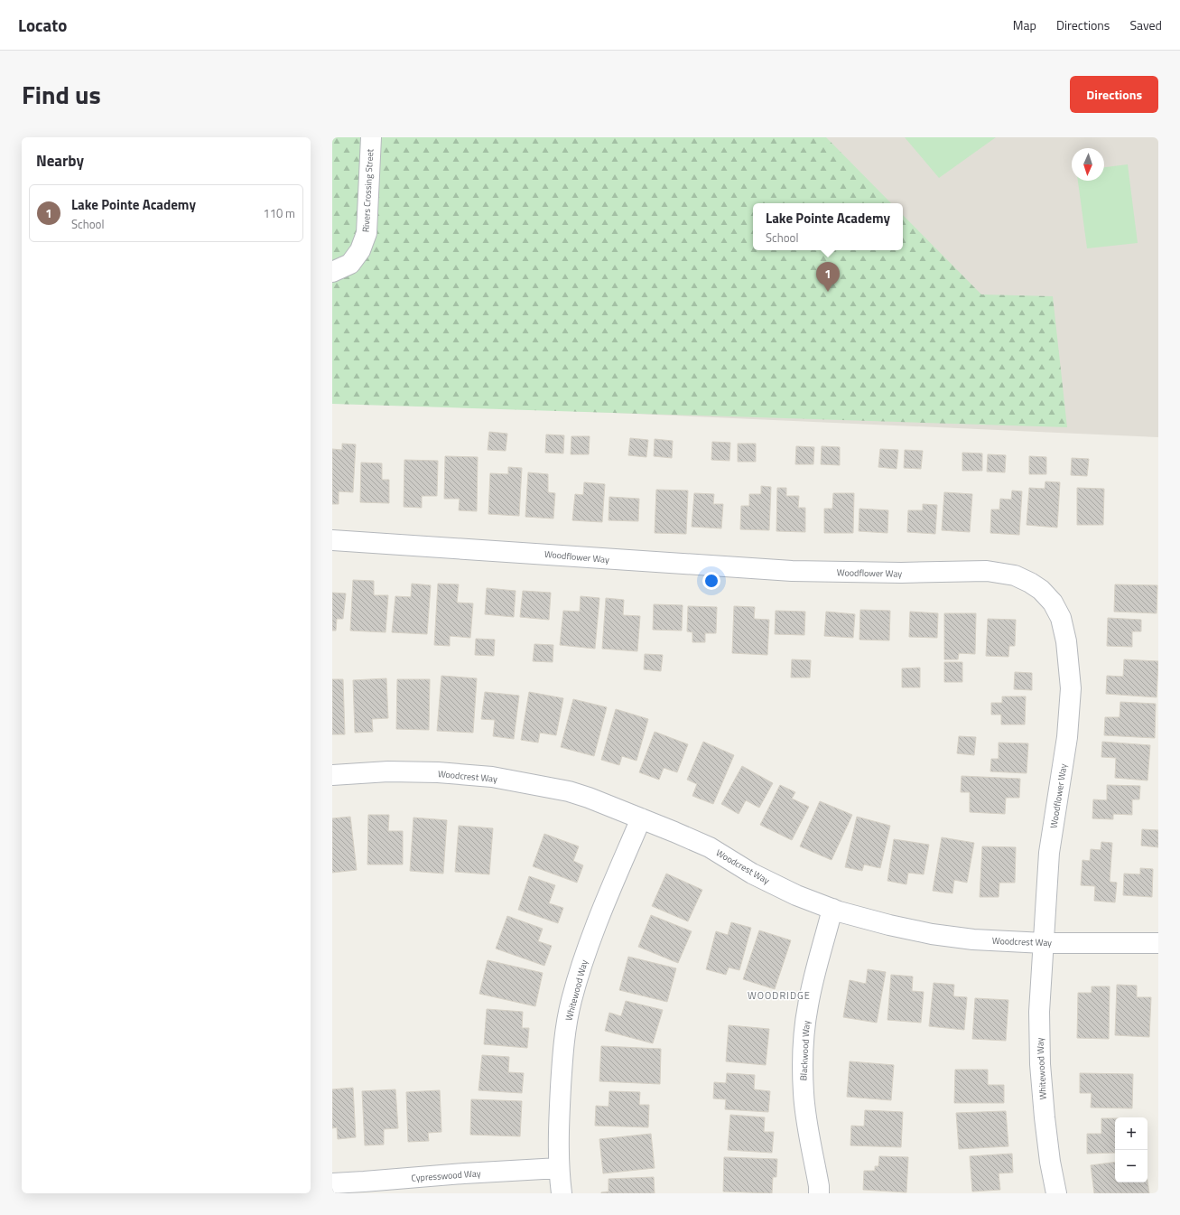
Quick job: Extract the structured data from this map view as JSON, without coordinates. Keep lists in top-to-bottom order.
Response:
{
  "streets": {
    "street": [
      "Rivers Crossing Street",
      "Woodflower Way",
      "Woodcrest Way",
      "Whitewood Way",
      "Blackwood Way",
      "Cypresswood Way"
    ]
  },
  "crossings": [
    ["Woodflower Way", "Woodcrest Way"],
    ["Woodflower Way", "Whitewood Way"],
    ["Woodcrest Way", "Whitewood Way"],
    ["Woodcrest Way", "Blackwood Way"],
    ["Whitewood Way", "Cypresswood Way"]
  ],
  "districts": ["WOODRIDGE"],
  "north": "bottom",
  "page": {
    "header": "Locato",
    "nav": ["Map", "Directions", "Saved"],
    "title": "Find us",
    "buttons": "Directions",
    "heading": "Nearby",
    "list": [
      {
        "mark": "1",
        "name": "Lake Pointe Academy",
        "note": "School",
        "value": "110 m"
      }
    ],
    "popup": ["Lake Pointe Academy", "School"],
    "pins": "1",
    "map_buttons": ["+", "−"]
  }
}
